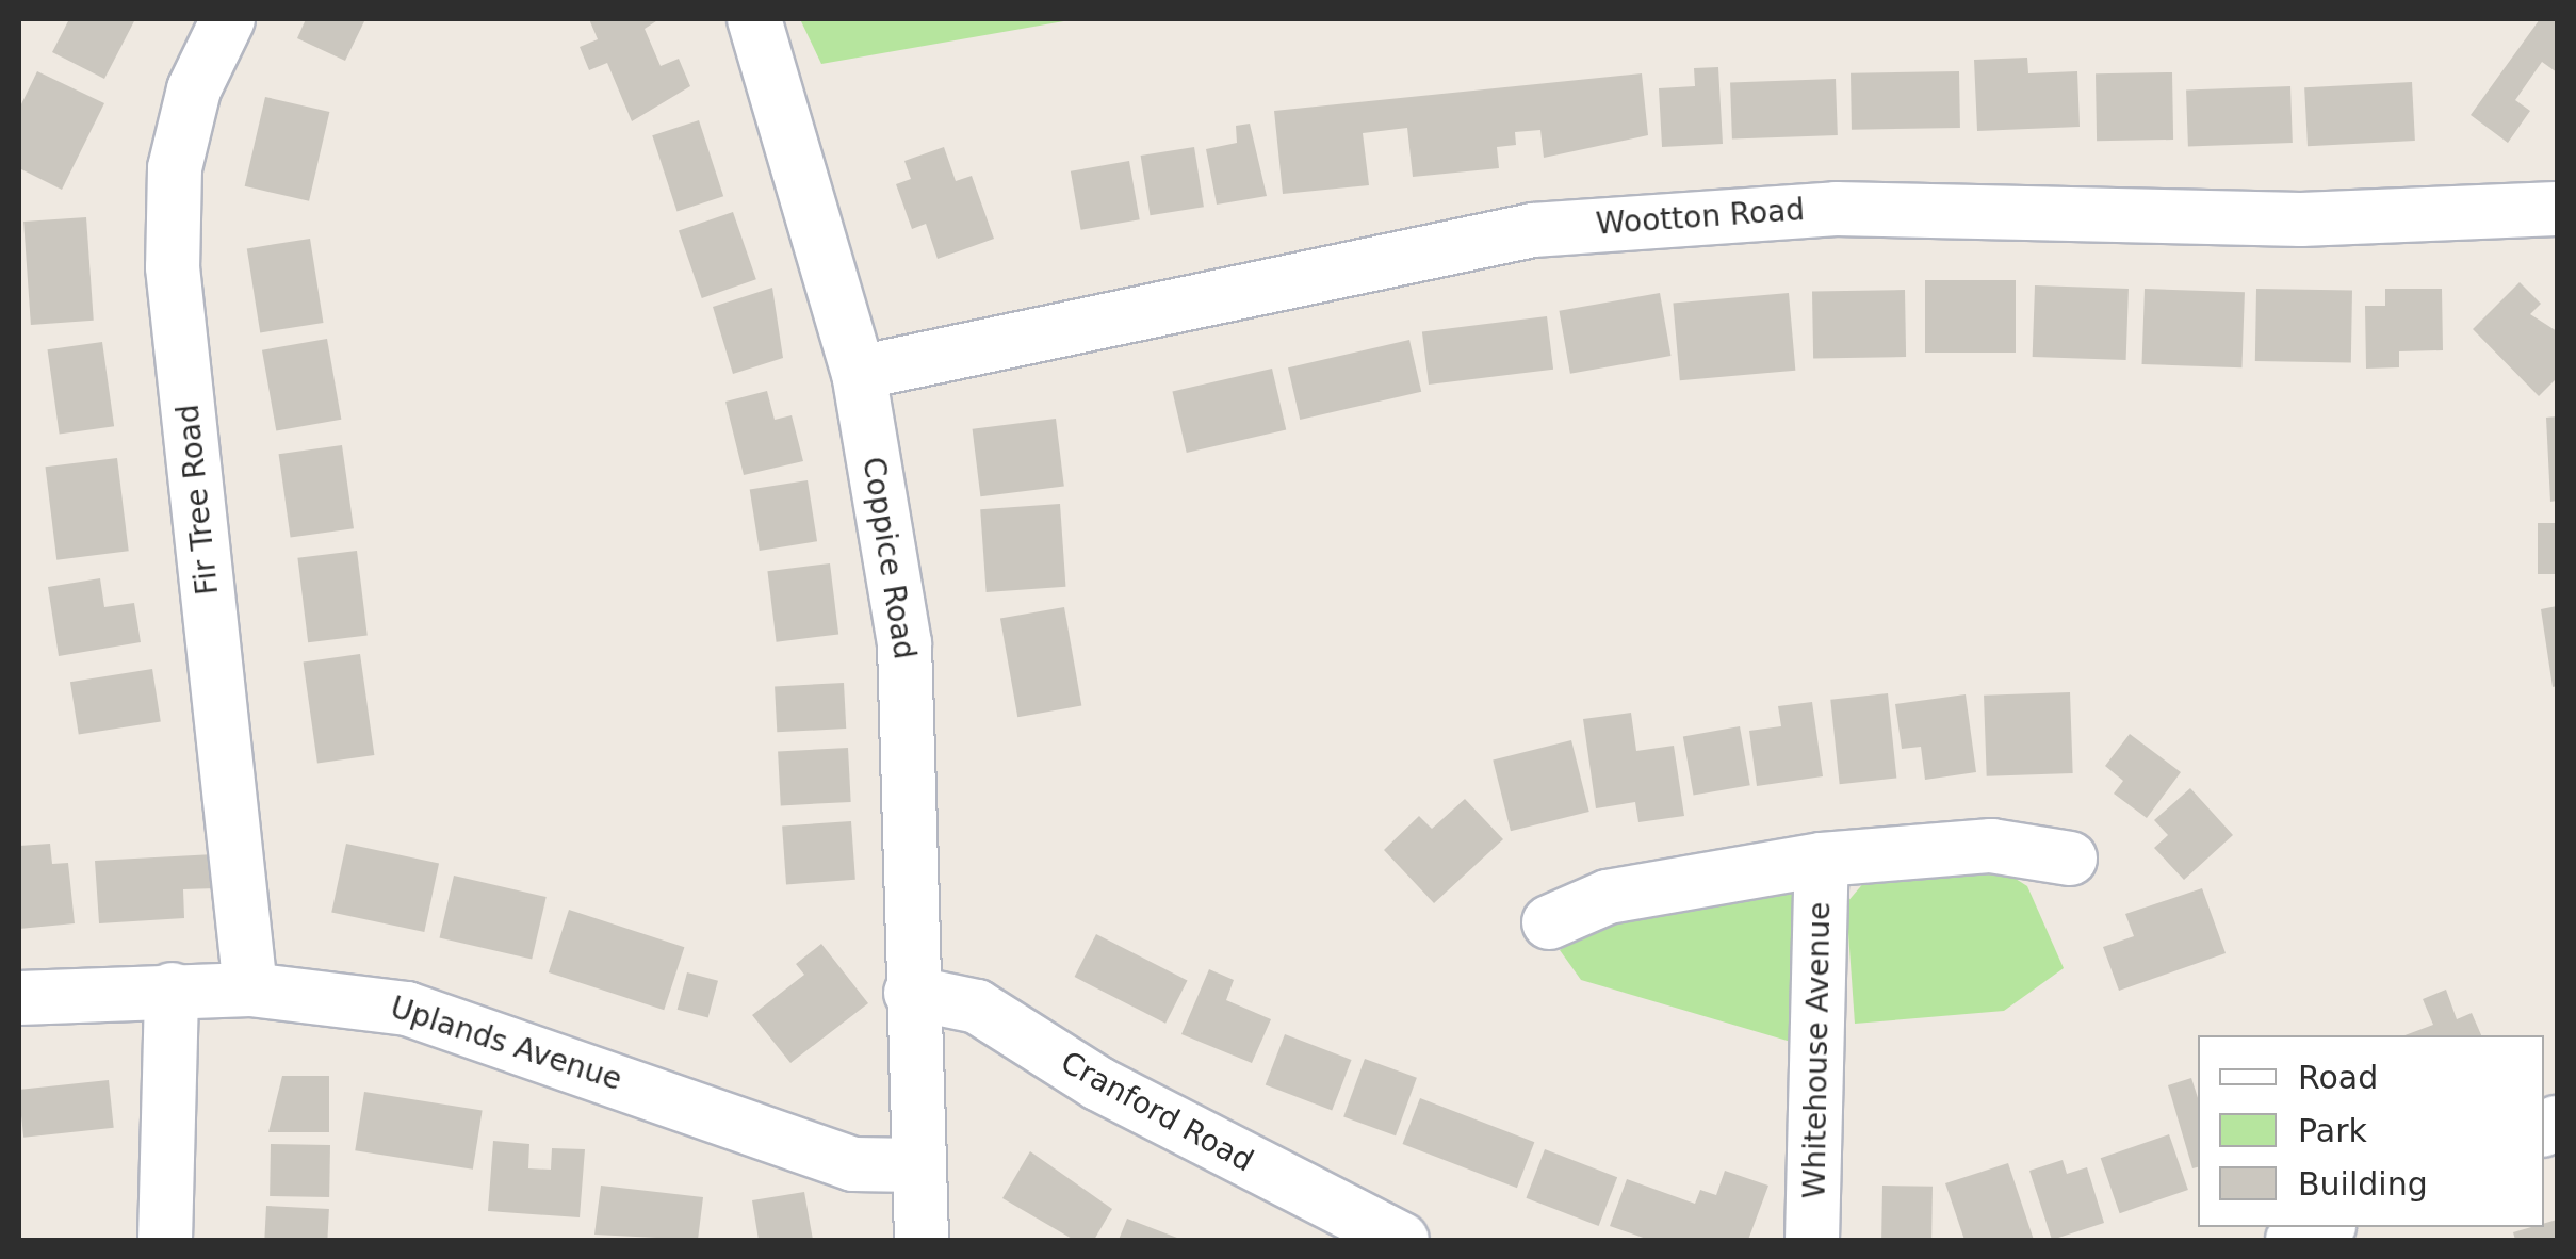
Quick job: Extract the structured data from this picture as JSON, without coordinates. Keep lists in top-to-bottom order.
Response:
{
  "streets": {
    "street": [
      "Wootton Road",
      "Fir Tree Road",
      "Coppice Road",
      "Uplands Avenue",
      "Whitehouse Avenue",
      "Cranford Road"
    ]
  },
  "crossings": [
    ["Wootton Road", "Coppice Road"],
    ["Fir Tree Road", "Uplands Avenue"],
    ["Coppice Road", "Uplands Avenue"],
    ["Coppice Road", "Cranford Road"]
  ],
  "legend": ["Road", "Park", "Building"]
}
